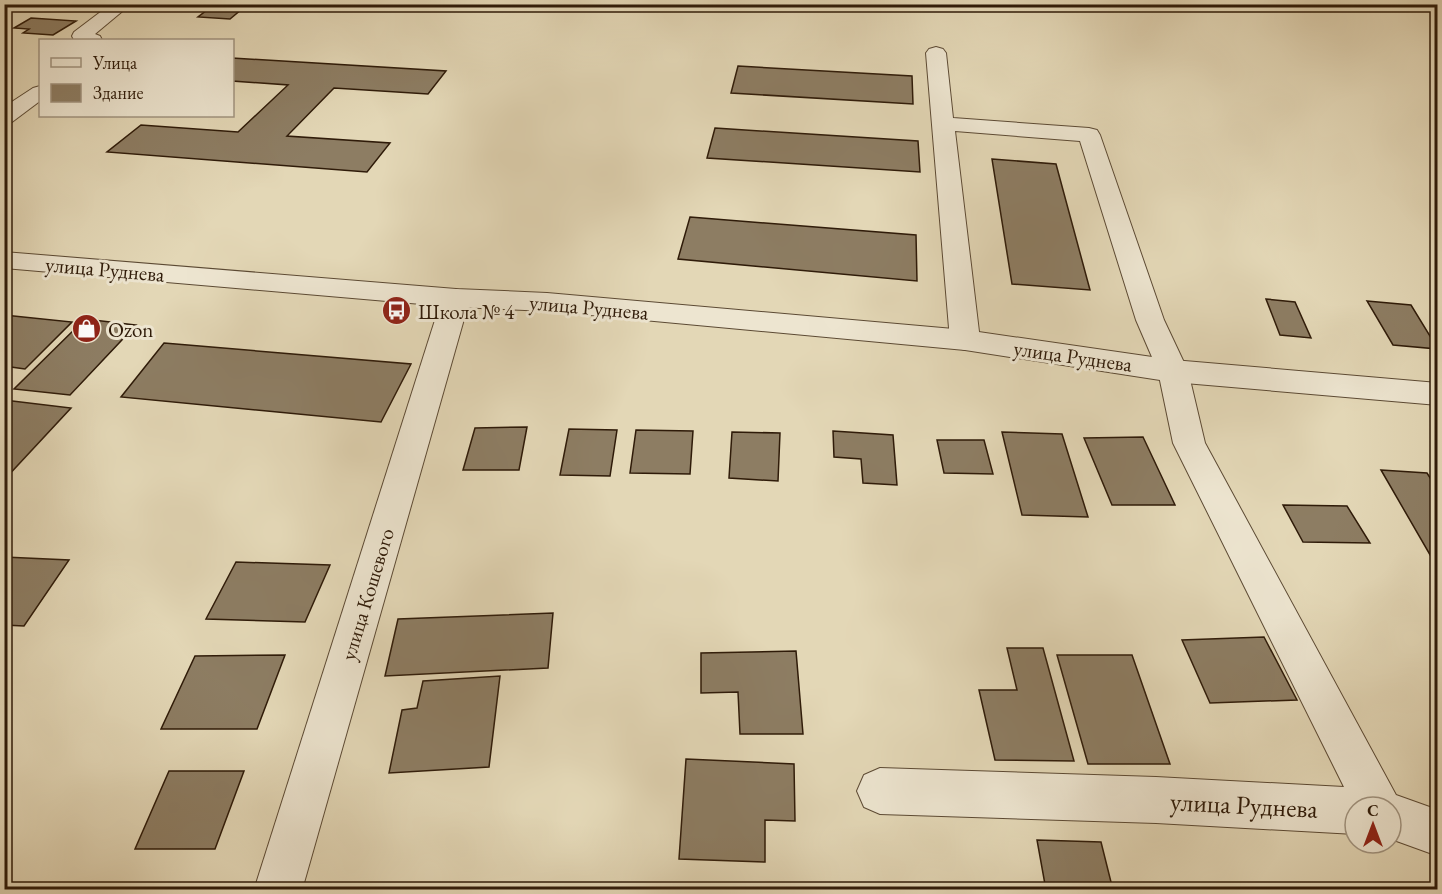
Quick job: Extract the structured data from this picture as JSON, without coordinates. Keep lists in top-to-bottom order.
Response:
{
  "streets": {
    "street": ["улица Руднева", "улица Кошевого"]
  },
  "crossings": [
    ["улица Руднева", "улица Кошевого"]
  ],
  "places": {
    "bus stop": ["Школа № 4"],
    "shop": ["Ozon"]
  },
  "legend": ["Улица", "Здание"],
  "north": "top"
}
